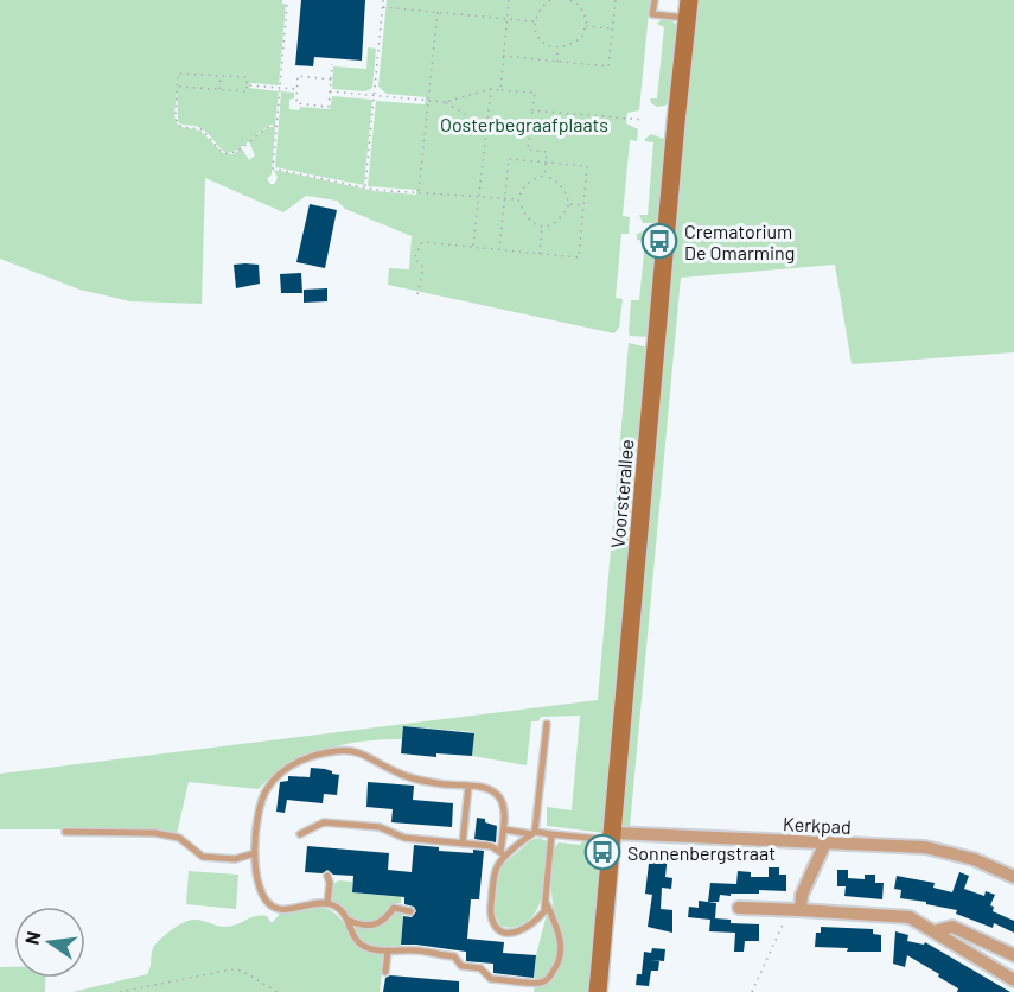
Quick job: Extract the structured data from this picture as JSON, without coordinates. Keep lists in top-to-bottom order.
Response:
{
  "streets": {
    "main road": ["Voorsterallee"],
    "street": ["Kerkpad"]
  },
  "crossings": [
    ["Voorsterallee", "Kerkpad"]
  ],
  "parks": ["Oosterbegraafplaats"],
  "places": {
    "bus stop": ["Crematorium De Omarming", "Sonnenbergstraat"]
  },
  "north": "left"
}
